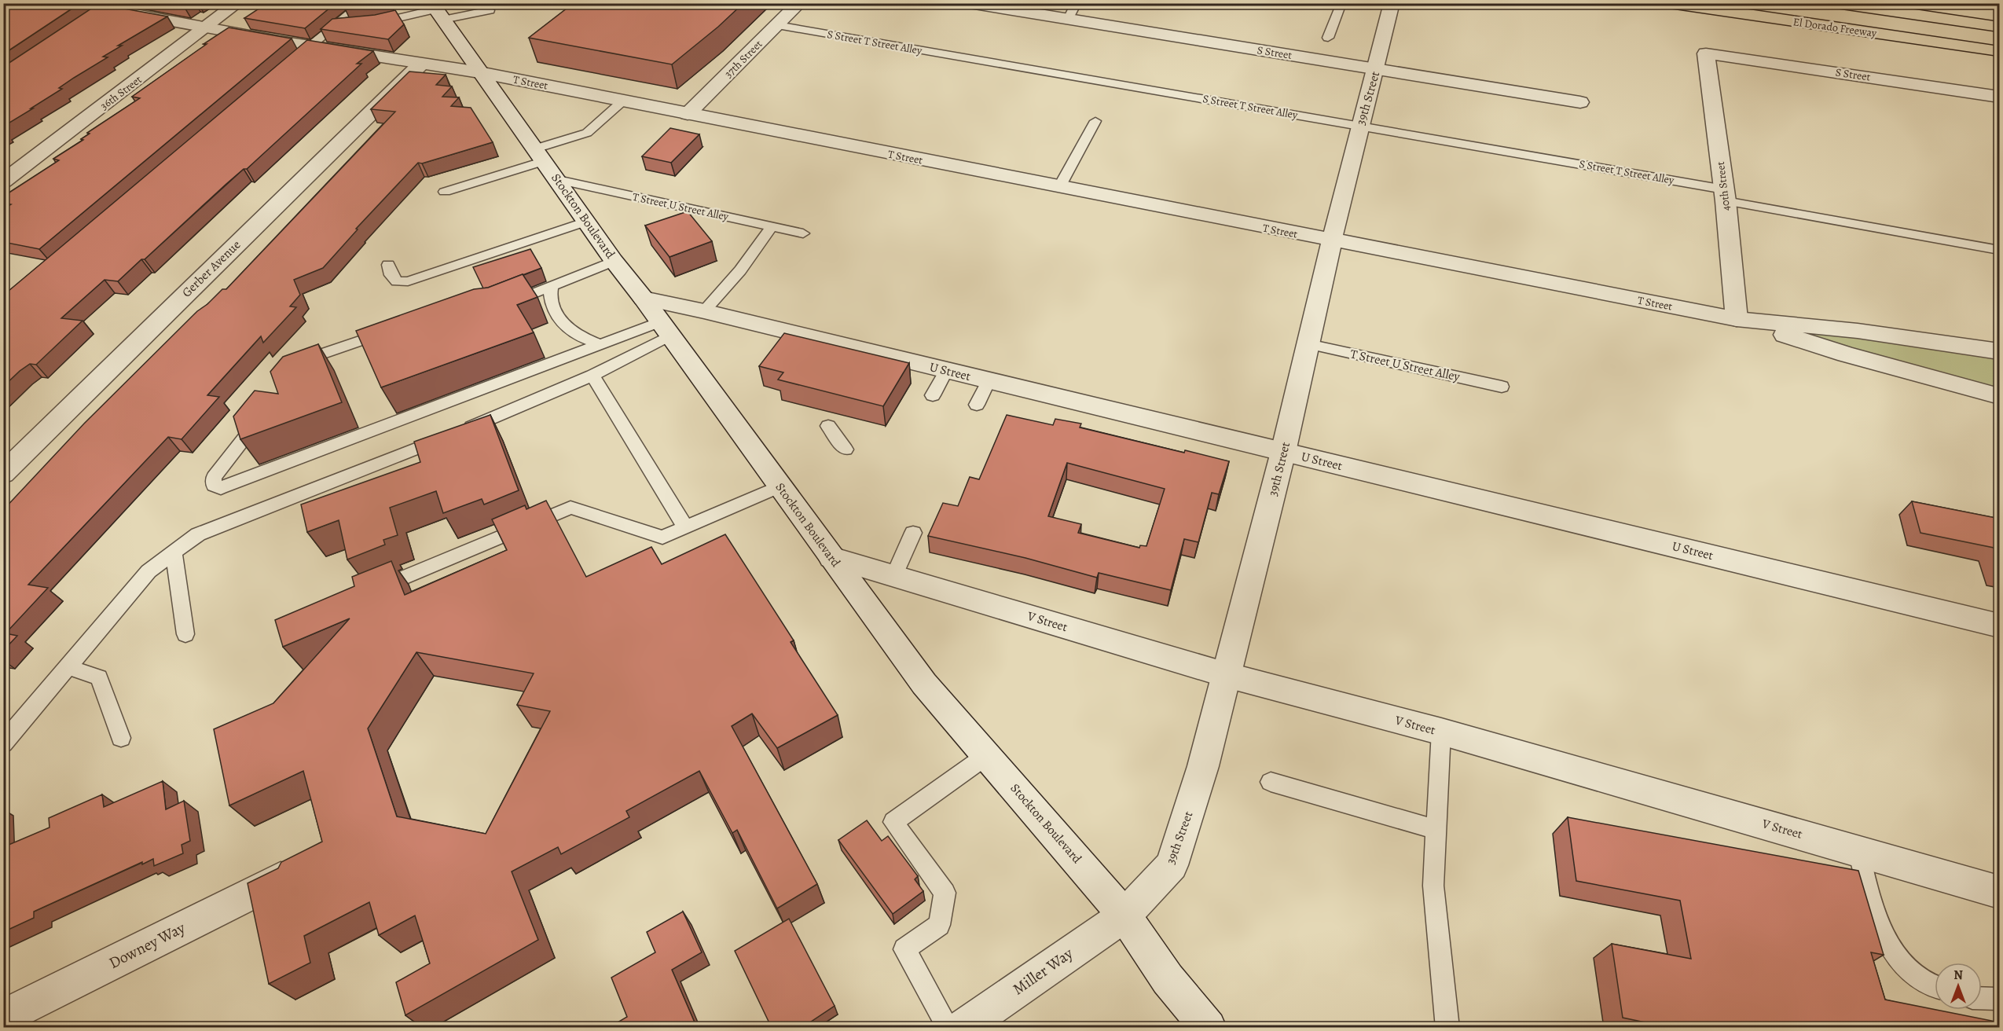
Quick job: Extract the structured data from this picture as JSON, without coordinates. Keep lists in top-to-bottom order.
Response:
{
  "streets": {
    "highway": ["El Dorado Freeway"],
    "street": [
      "S Street",
      "37th Street",
      "T Street",
      "36th Street",
      "39th Street",
      "40th Street",
      "Stockton Boulevard",
      "Gerber Avenue",
      "U Street",
      "V Street",
      "Downey Way",
      "Miller Way"
    ],
    "lane": ["S Street T Street Alley", "T Street U Street Alley"]
  },
  "crossings": [
    ["S Street T Street Alley", "37th Street"],
    ["S Street T Street Alley", "39th Street"],
    ["S Street T Street Alley", "40th Street"],
    ["S Street", "39th Street"],
    ["S Street", "40th Street"],
    ["37th Street", "T Street"],
    ["T Street", "36th Street"],
    ["T Street", "39th Street"],
    ["T Street", "40th Street"],
    ["T Street", "Stockton Boulevard"],
    ["T Street", "Gerber Avenue"],
    ["39th Street", "T Street U Street Alley"],
    ["39th Street", "Stockton Boulevard"],
    ["39th Street", "U Street"],
    ["39th Street", "V Street"],
    ["39th Street", "Miller Way"],
    ["T Street U Street Alley", "Stockton Boulevard"],
    ["Stockton Boulevard", "U Street"],
    ["Stockton Boulevard", "V Street"],
    ["Stockton Boulevard", "Miller Way"]
  ],
  "north": "top"
}
